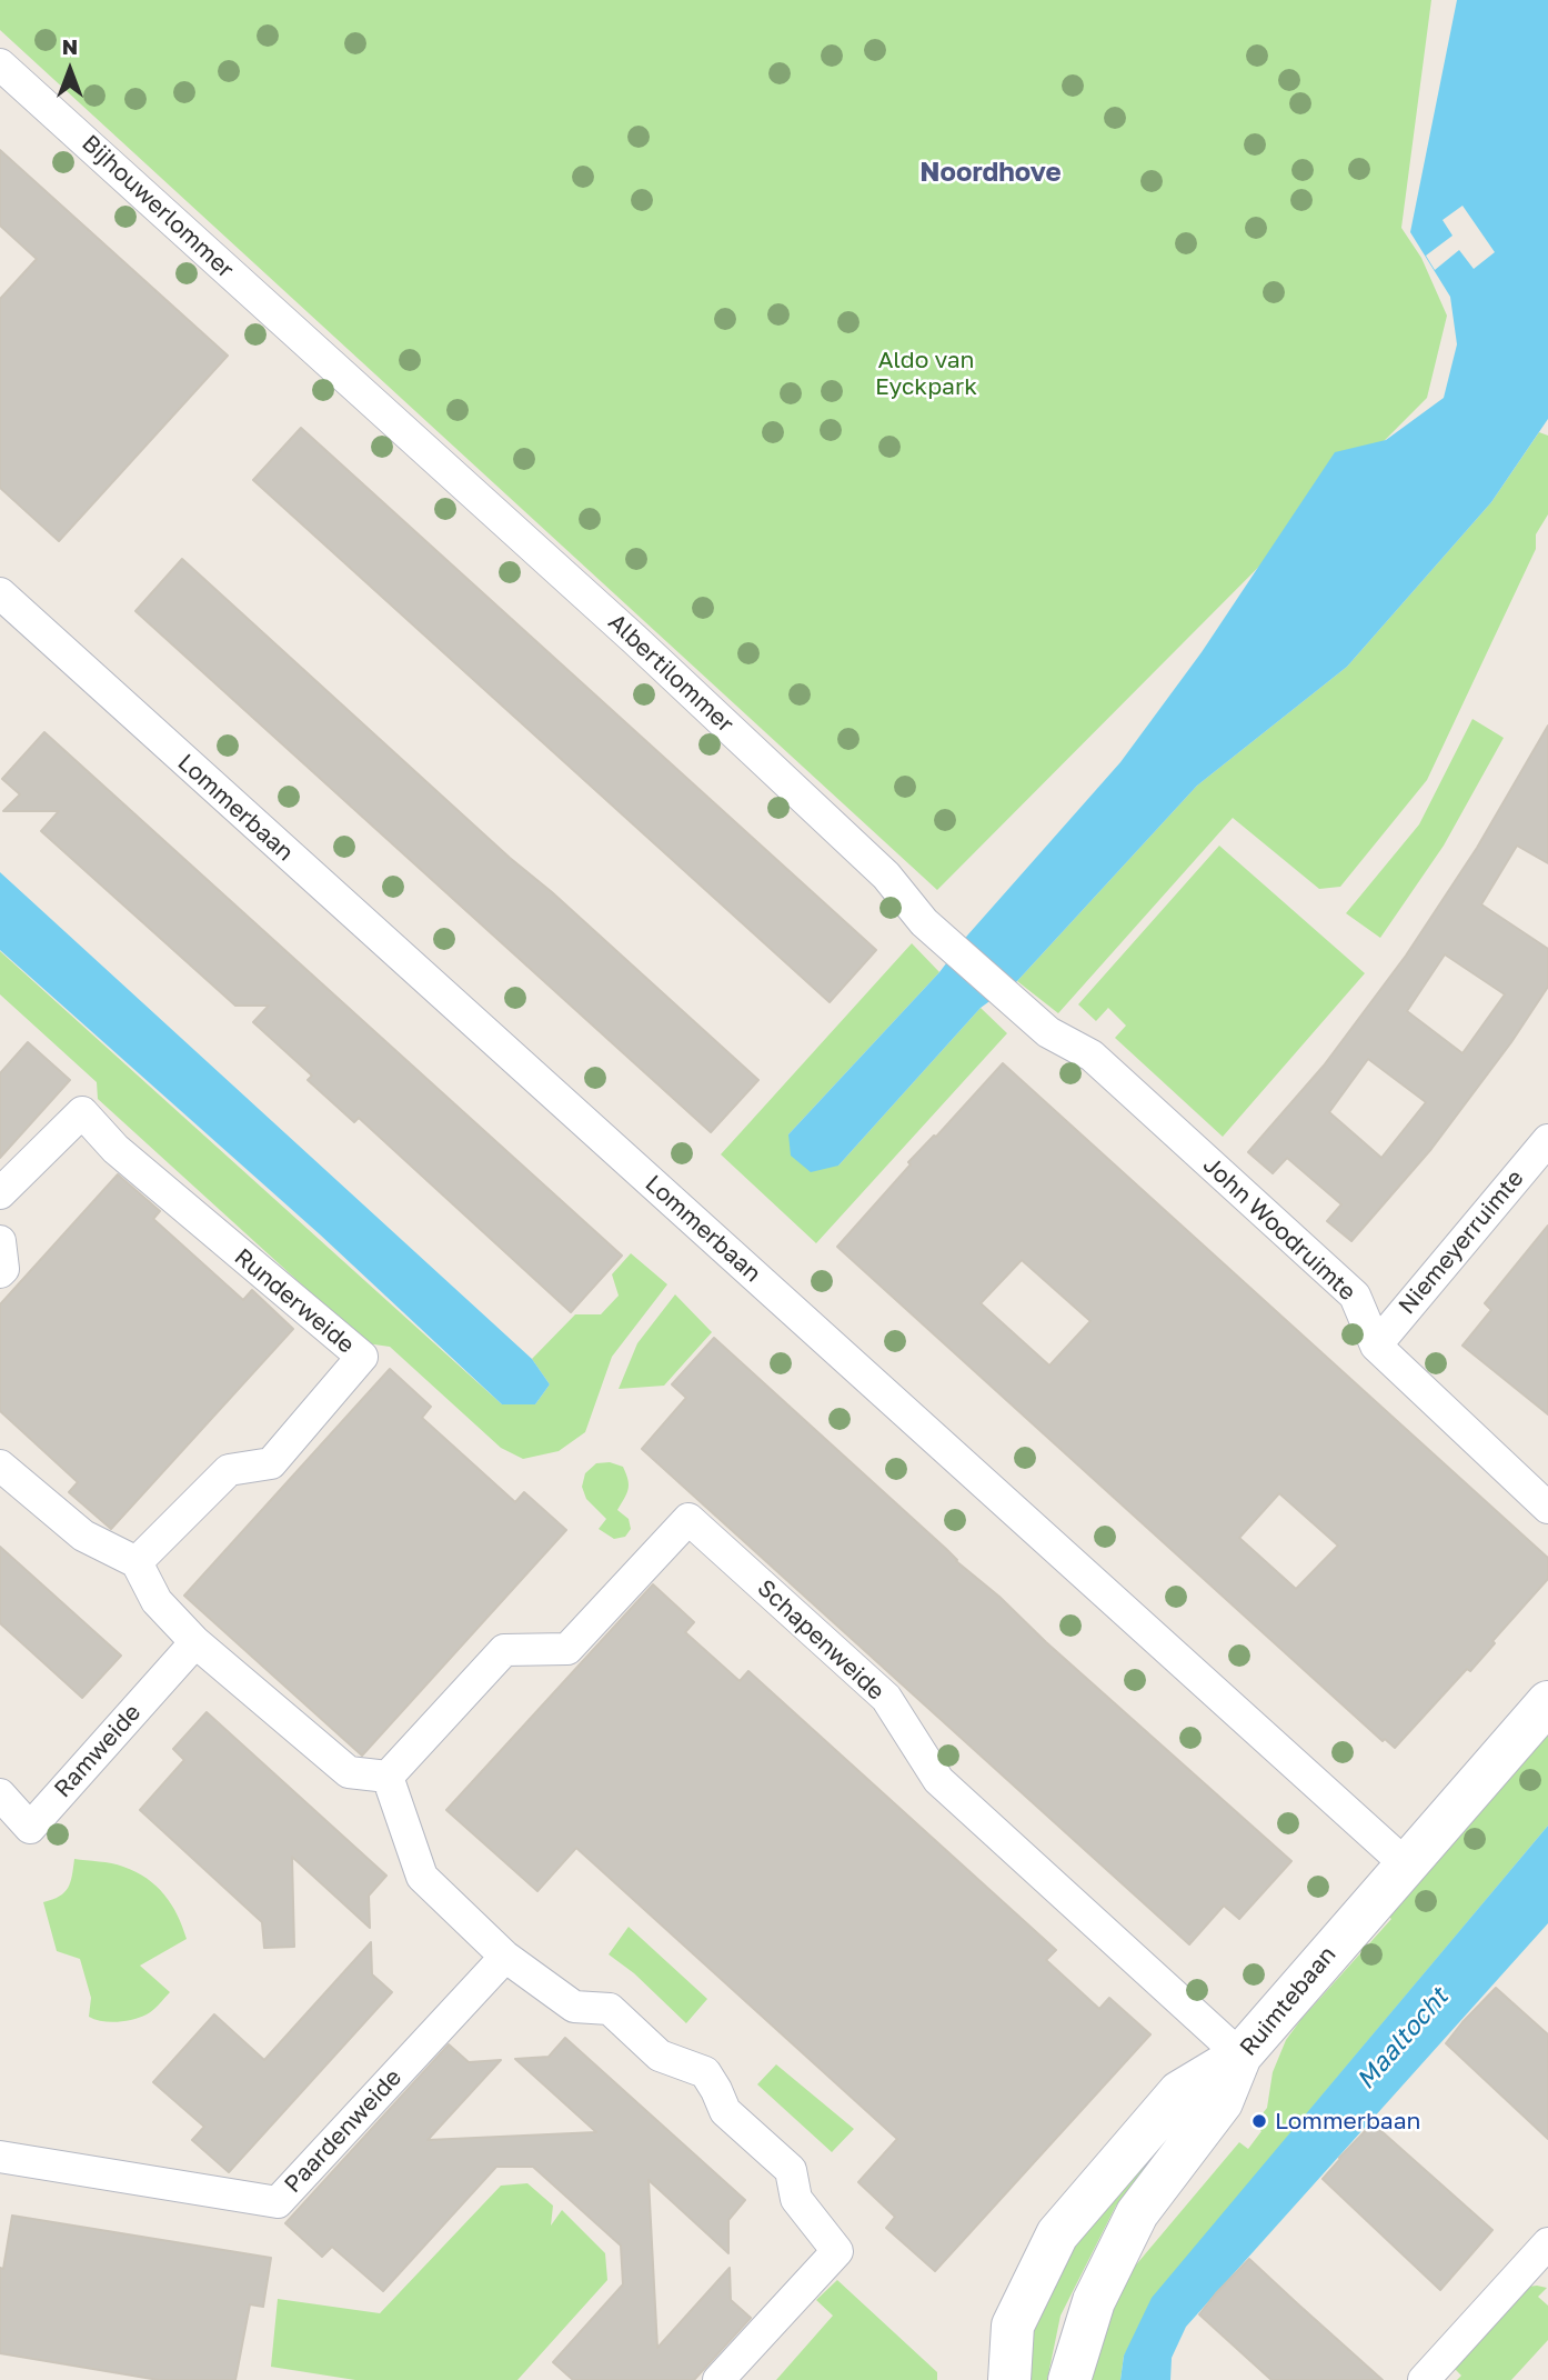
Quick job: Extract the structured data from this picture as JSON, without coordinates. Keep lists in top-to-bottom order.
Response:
{
  "streets": {
    "street": [
      "Bijhouwerlommer",
      "Albertilommer",
      "Lommerbaan",
      "John Woodruimte",
      "Niemeyerruimte",
      "Runderweide",
      "Schapenweide",
      "Ramweide",
      "Ruimtebaan",
      "Paardenweide"
    ]
  },
  "crossings": [
    ["Bijhouwerlommer", "Albertilommer"],
    ["Albertilommer", "John Woodruimte"],
    ["Lommerbaan", "Ruimtebaan"],
    ["John Woodruimte", "Niemeyerruimte"],
    ["Schapenweide", "Ruimtebaan"]
  ],
  "districts": ["Noordhove"],
  "water": ["Maaltocht"],
  "parks": ["Aldo van Eyckpark"],
  "places": ["Lommerbaan"],
  "north": "top"
}
